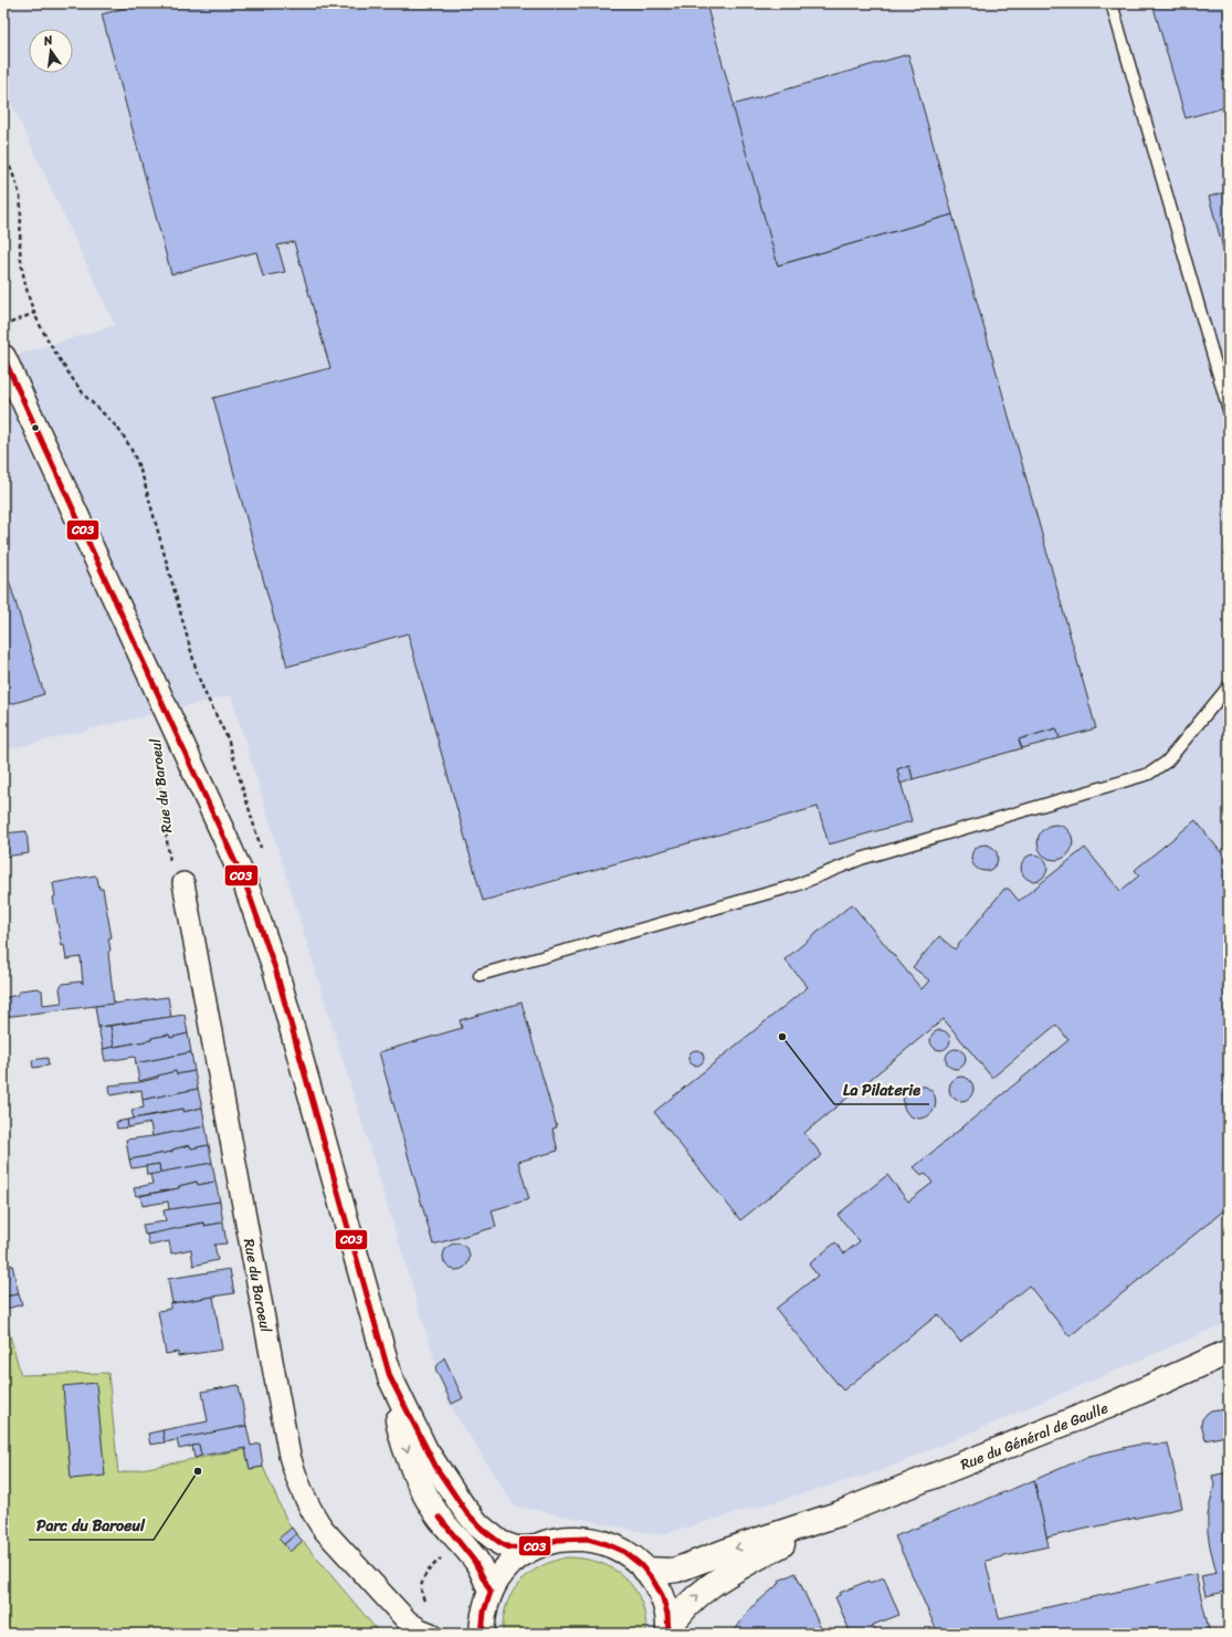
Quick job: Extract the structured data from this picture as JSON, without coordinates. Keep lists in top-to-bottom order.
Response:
{
  "streets": {
    "main road": ["Rue du Général de Gaulle"],
    "street": ["Rue du Baroeul"]
  },
  "places": ["La Pilaterie", "Parc du Baroeul"],
  "lines": ["transit line CO3"],
  "north": "top"
}
